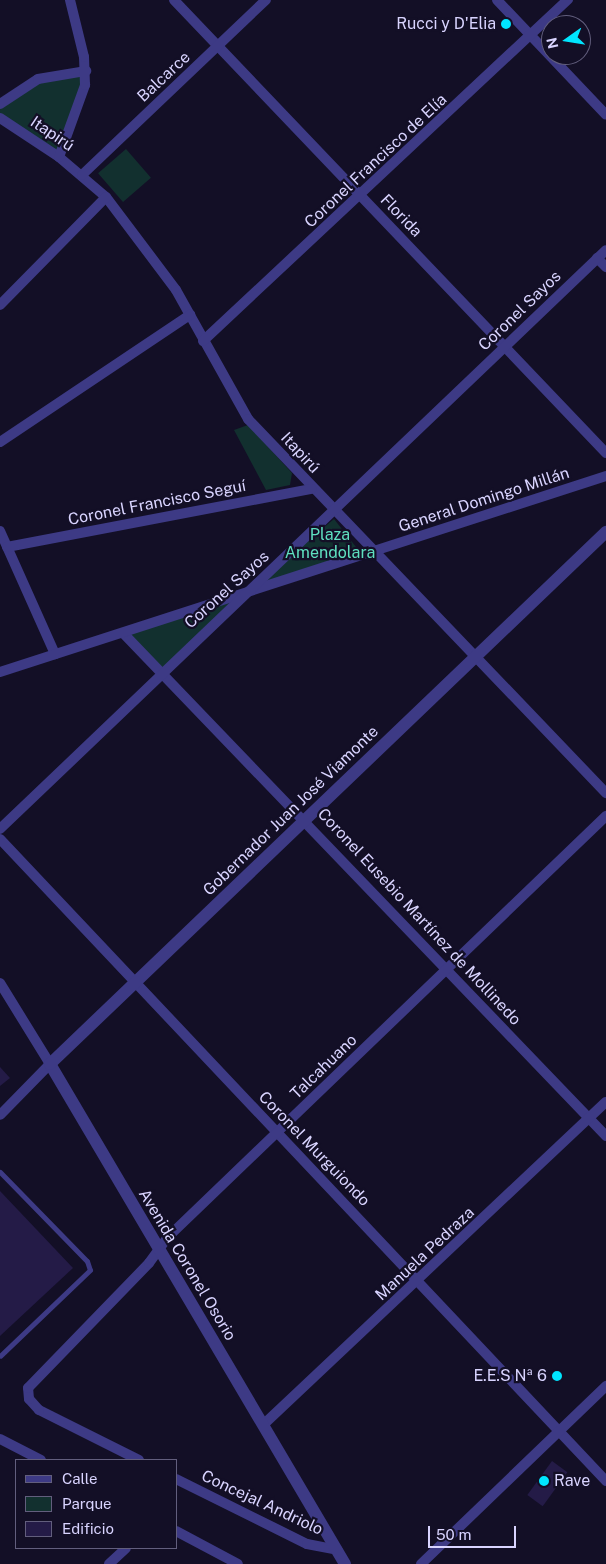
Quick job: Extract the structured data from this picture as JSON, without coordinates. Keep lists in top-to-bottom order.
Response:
{
  "streets": {
    "street": [
      "Balcarce",
      "Itapirú",
      "Coronel Francisco de Elía",
      "Florida",
      "Coronel Sayos",
      "General Domingo Millán",
      "Coronel Francisco Seguí",
      "Gobernador Juan José Viamonte",
      "Coronel Eusebio Martínez de Mollinedo",
      "Talcahuano",
      "Coronel Murguiondo",
      "Manuela Pedraza",
      "Avenida Coronel Osorio",
      "Concejal Andriolo"
    ]
  },
  "crossings": [
    ["Balcarce", "Itapirú"],
    ["Balcarce", "Florida"],
    ["Itapirú", "Coronel Francisco de Elía"],
    ["Itapirú", "Coronel Sayos"],
    ["Itapirú", "General Domingo Millán"],
    ["Itapirú", "Coronel Francisco Seguí"],
    ["Itapirú", "Gobernador Juan José Viamonte"],
    ["Coronel Francisco de Elía", "Florida"],
    ["Florida", "Coronel Sayos"],
    ["Coronel Sayos", "General Domingo Millán"],
    ["Coronel Sayos", "Coronel Eusebio Martínez de Mollinedo"],
    ["General Domingo Millán", "Coronel Eusebio Martínez de Mollinedo"],
    ["Gobernador Juan José Viamonte", "Coronel Eusebio Martínez de Mollinedo"],
    ["Gobernador Juan José Viamonte", "Coronel Murguiondo"],
    ["Gobernador Juan José Viamonte", "Avenida Coronel Osorio"],
    ["Coronel Eusebio Martínez de Mollinedo", "Talcahuano"],
    ["Coronel Eusebio Martínez de Mollinedo", "Manuela Pedraza"],
    ["Talcahuano", "Coronel Murguiondo"],
    ["Talcahuano", "Avenida Coronel Osorio"],
    ["Coronel Murguiondo", "Manuela Pedraza"],
    ["Manuela Pedraza", "Avenida Coronel Osorio"],
    ["Avenida Coronel Osorio", "Concejal Andriolo"]
  ],
  "parks": ["Plaza Amendolara"],
  "places": ["Rucci y D'Elia", "E.E.S Nª 6", "Rave"],
  "legend": ["Calle", "Parque", "Edificio"],
  "scale_bar": "50 m",
  "north": "left"
}
